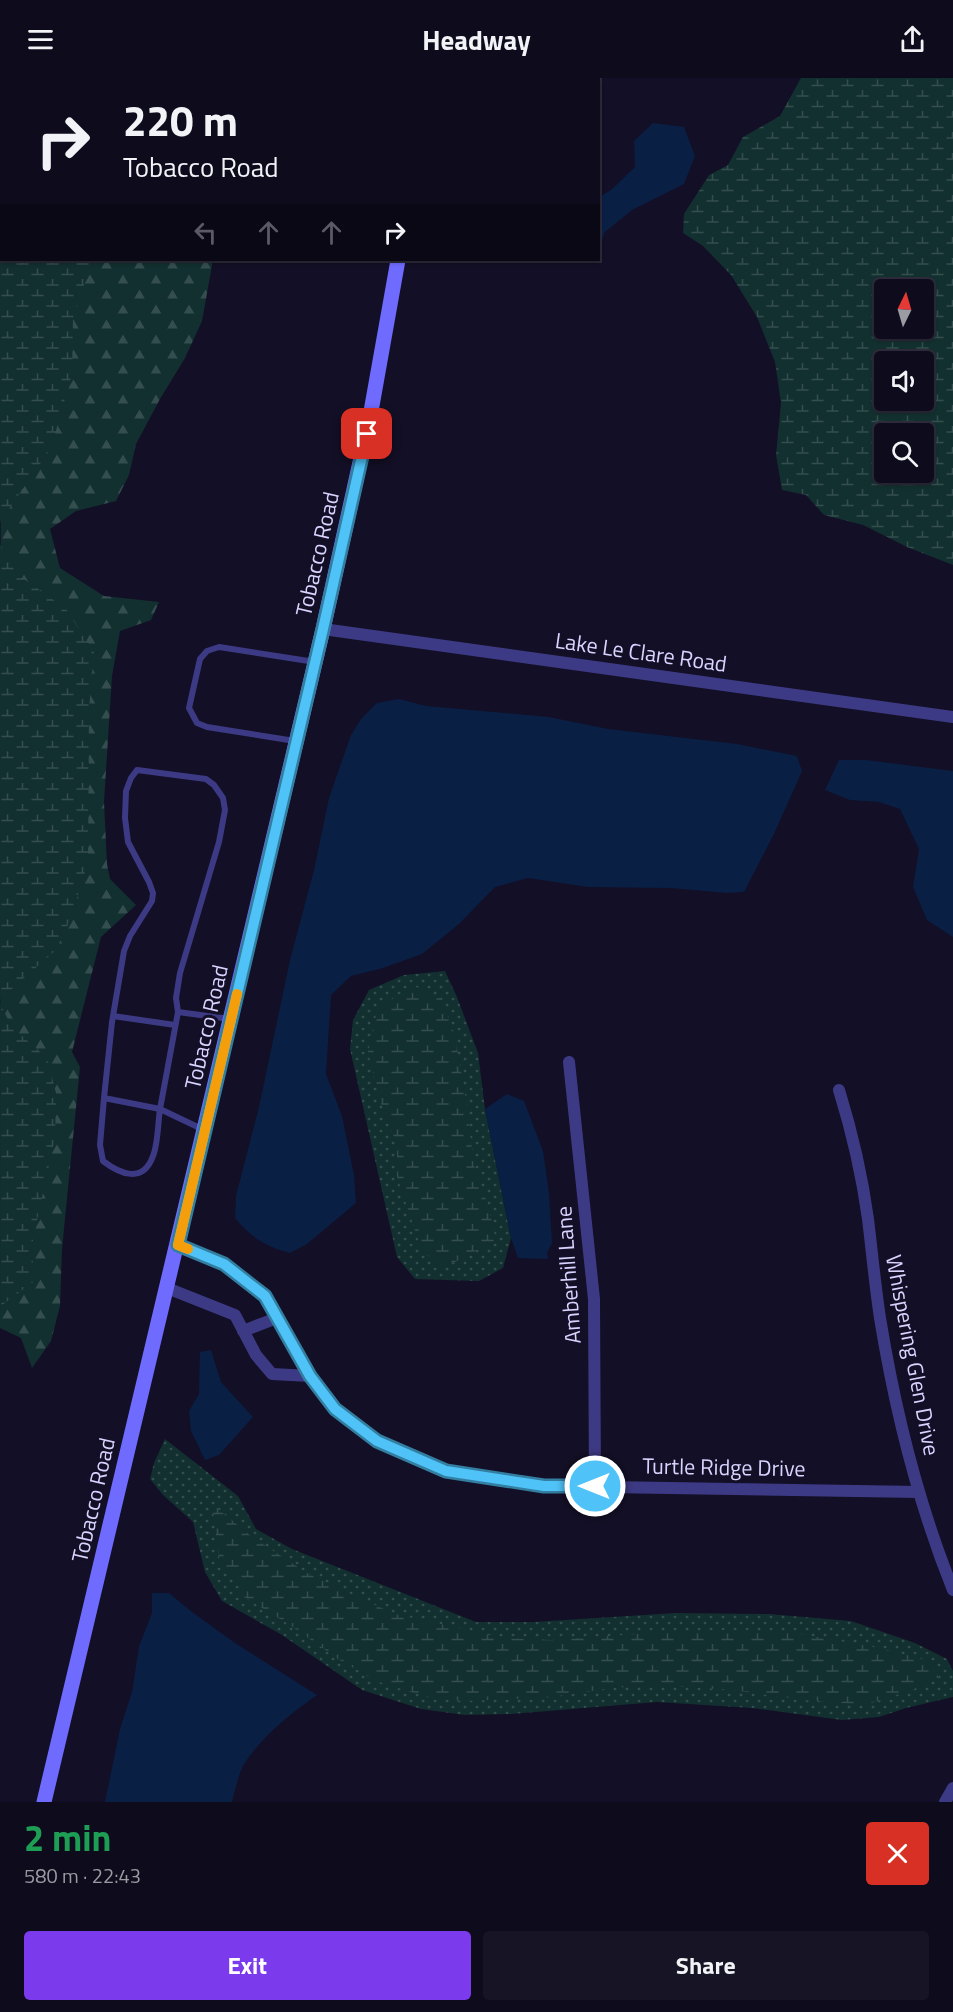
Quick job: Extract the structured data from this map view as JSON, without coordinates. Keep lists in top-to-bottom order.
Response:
{
  "streets": {
    "street": [
      "Tobacco Road",
      "Lake Le Clare Road",
      "Amberhill Lane",
      "Whispering Glen Drive",
      "Turtle Ridge Drive"
    ]
  },
  "crossings": [
    ["Tobacco Road", "Lake Le Clare Road"],
    ["Tobacco Road", "Turtle Ridge Drive"],
    ["Amberhill Lane", "Turtle Ridge Drive"],
    ["Whispering Glen Drive", "Turtle Ridge Drive"]
  ],
  "north": "top",
  "page": {
    "header": "Headway",
    "turn": ["220 m", "Tobacco Road"],
    "heading": ["2 min", "580 m · 22:43"],
    "buttons": ["Exit", "Share"]
  }
}
